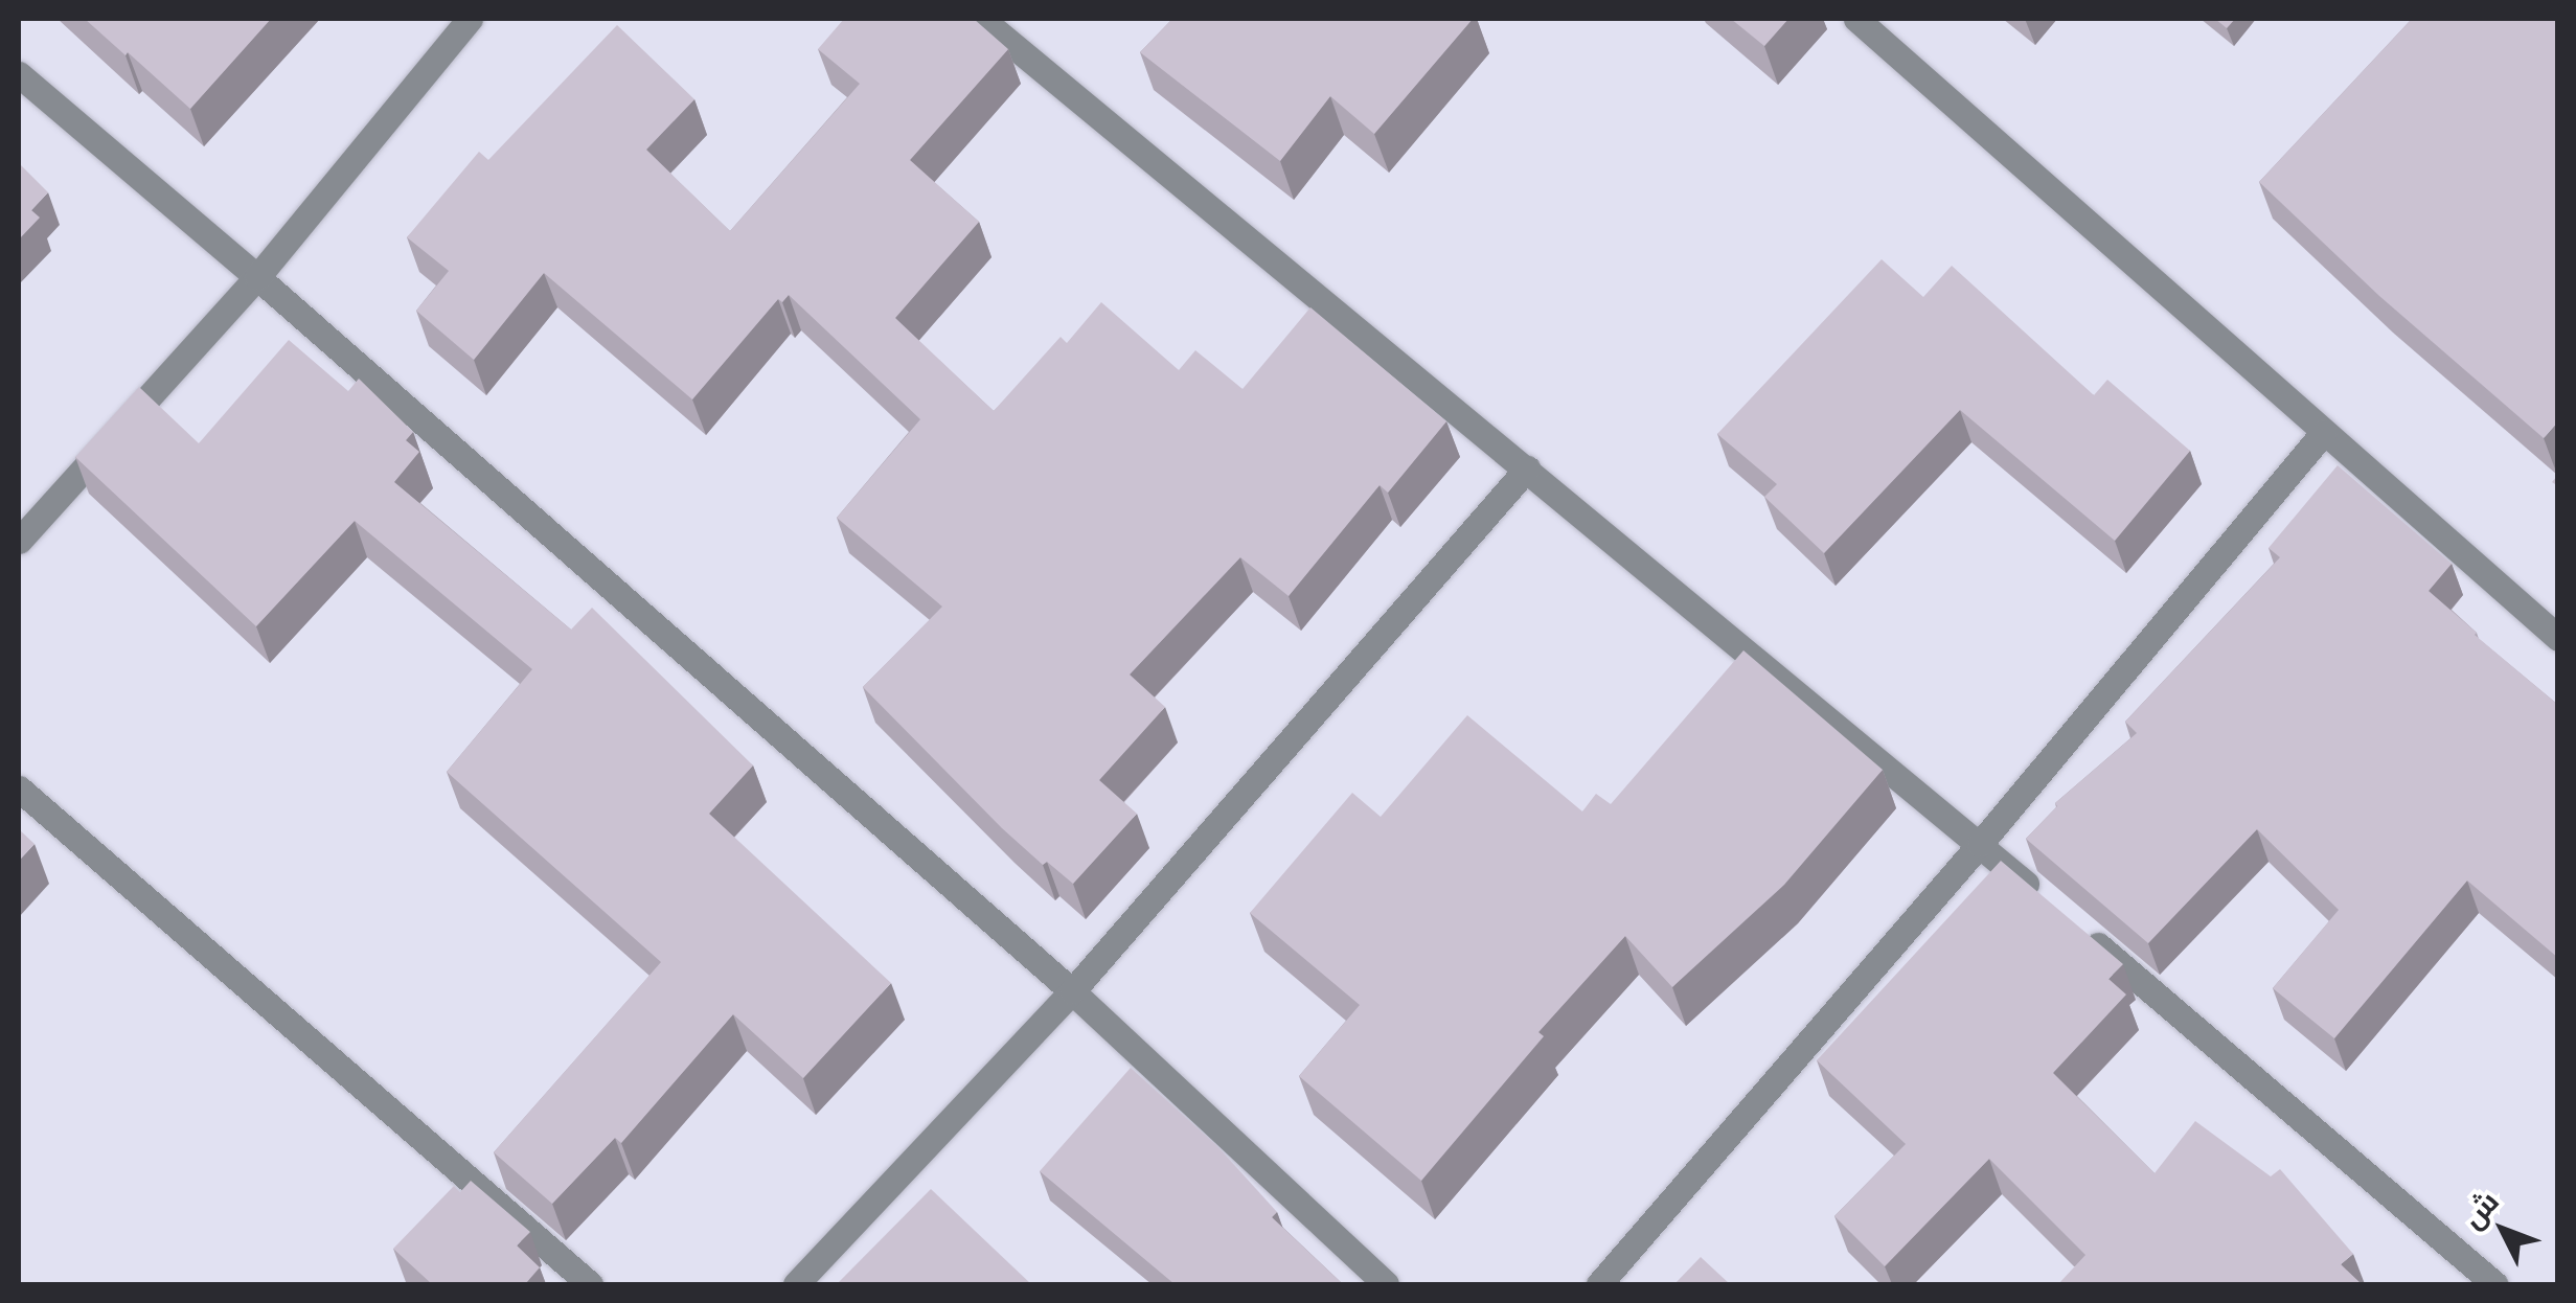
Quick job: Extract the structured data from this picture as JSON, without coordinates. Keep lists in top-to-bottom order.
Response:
{
  "north": "top left"
}
